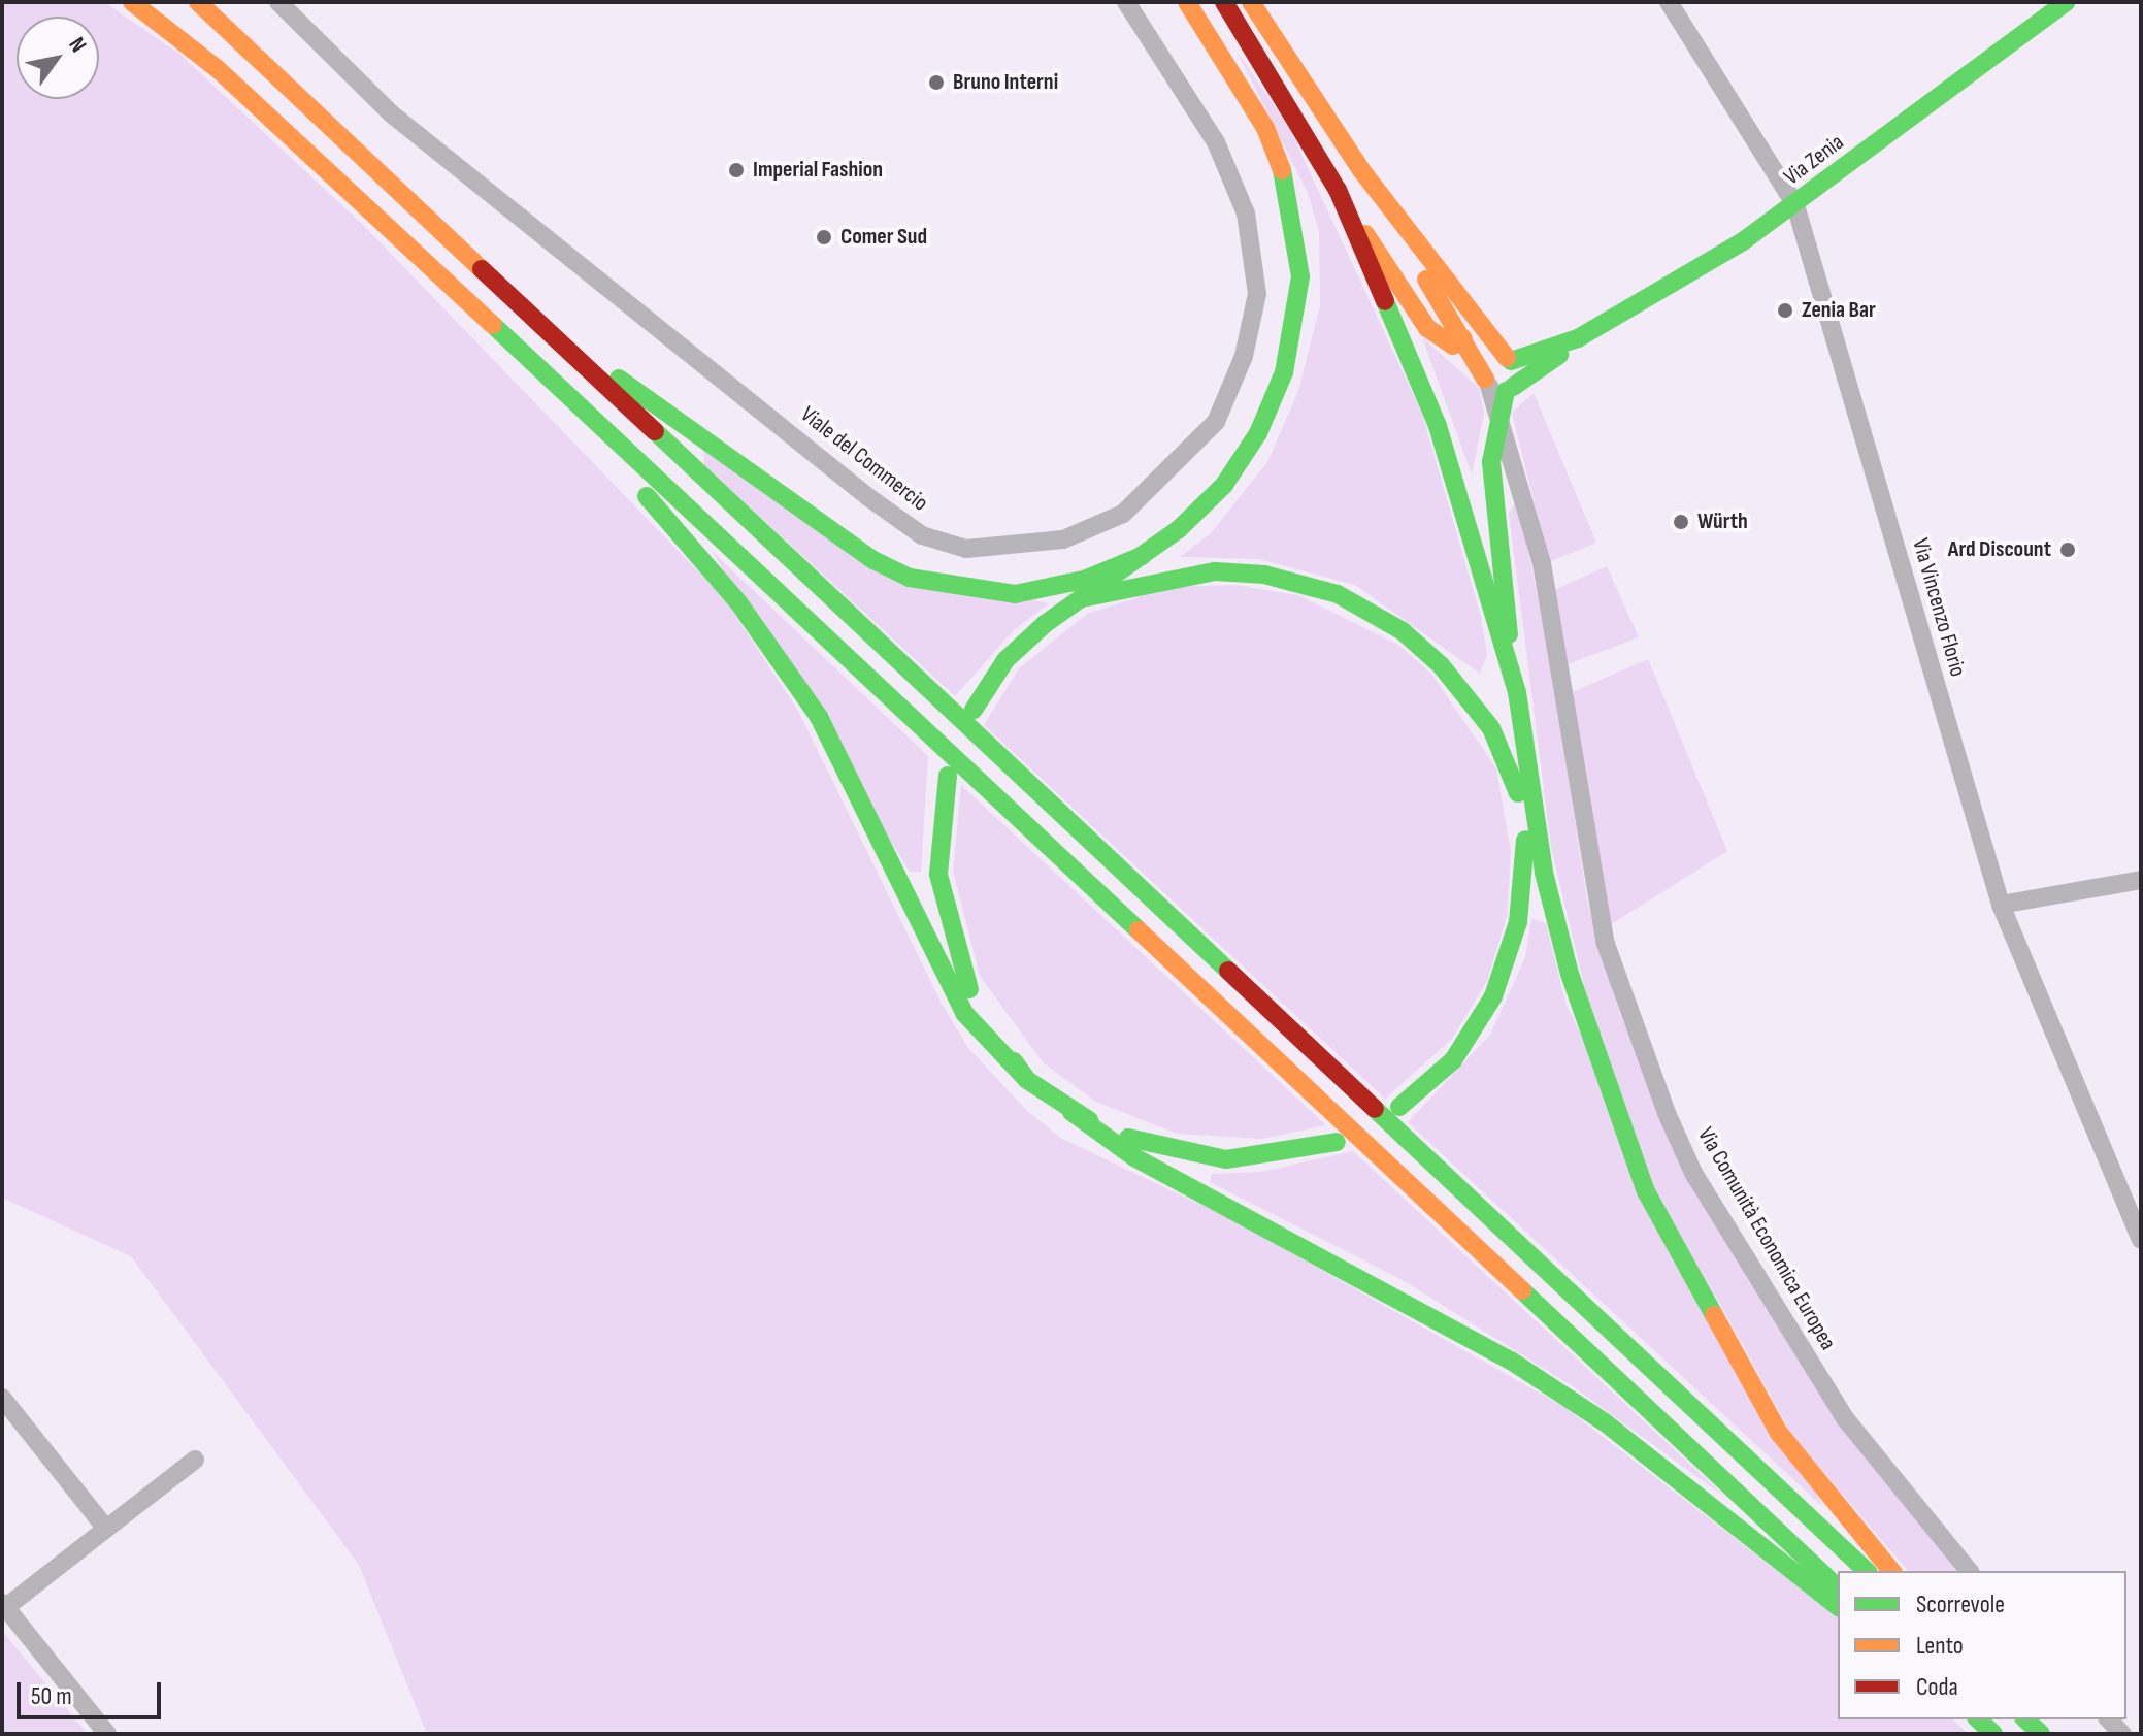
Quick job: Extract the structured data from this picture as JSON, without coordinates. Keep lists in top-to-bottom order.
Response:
{
  "streets": {
    "main road": ["Via Zenia"],
    "street": ["Viale del Commercio", "Via Vincenzo Florio", "Via Comunità Economica Europea"]
  },
  "crossings": [
    ["Via Zenia", "Via Vincenzo Florio"]
  ],
  "places": [
    "Bruno Interni",
    "Imperial Fashion",
    "Comer Sud",
    "Zenia Bar",
    "Würth",
    "Ard Discount"
  ],
  "legend": ["Scorrevole", "Lento", "Coda"],
  "scale_bar": "50 m",
  "north": "top right"
}
